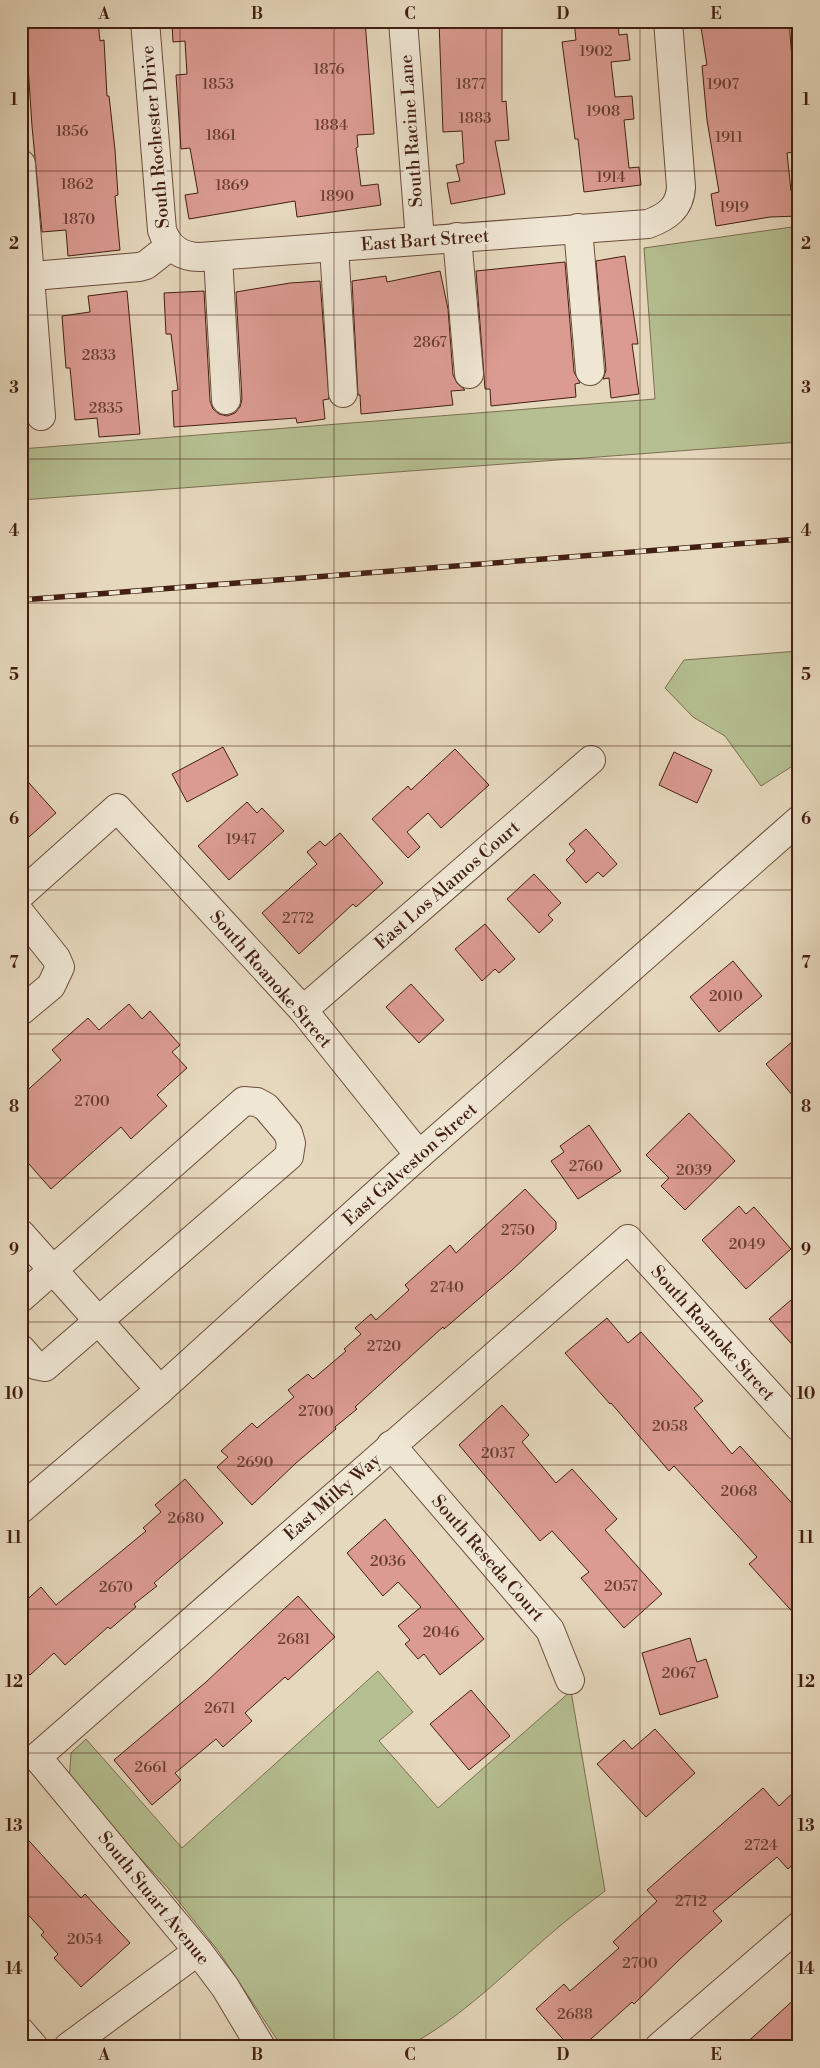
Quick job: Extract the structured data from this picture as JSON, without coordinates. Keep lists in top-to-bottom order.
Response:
{
  "streets": {
    "street": [
      "South Racine Lane",
      "South Rochester Drive",
      "East Bart Street",
      "East Los Alamos Court",
      "South Roanoke Street",
      "East Galveston Street",
      "East Milky Way",
      "South Reseda Court",
      "South Stuart Avenue"
    ]
  },
  "crossings": [
    ["South Racine Lane", "East Bart Street"],
    ["South Rochester Drive", "East Bart Street"],
    ["East Los Alamos Court", "South Roanoke Street"],
    ["South Roanoke Street", "East Galveston Street"],
    ["South Roanoke Street", "East Milky Way"],
    ["East Milky Way", "South Reseda Court"],
    ["East Milky Way", "South Stuart Avenue"]
  ],
  "house_numbers": [
    "1902",
    "1876",
    "1853",
    "1877",
    "1907",
    "1908",
    "1883",
    "1884",
    "1856",
    "1861",
    "1911",
    "1914",
    "1862",
    "1869",
    "1890",
    "1919",
    "1870",
    "2867",
    "2833",
    "2835",
    "1947",
    "2772",
    "2010",
    "2700",
    "2760",
    "2039",
    "2750",
    "2049",
    "2740",
    "2720",
    "2700",
    "2058",
    "2037",
    "2690",
    "2068",
    "2680",
    "2036",
    "2057",
    "2670",
    "2046",
    "2681",
    "2067",
    "2671",
    "2661",
    "2724",
    "2712",
    "2054",
    "2700",
    "2688"
  ],
  "grid": {
    "columns": [
      "A",
      "B",
      "C",
      "D",
      "E"
    ],
    "rows": [
      "1",
      "2",
      "3",
      "4",
      "5",
      "6",
      "7",
      "8",
      "9",
      "10",
      "11",
      "12",
      "13",
      "14"
    ]
  }
}
